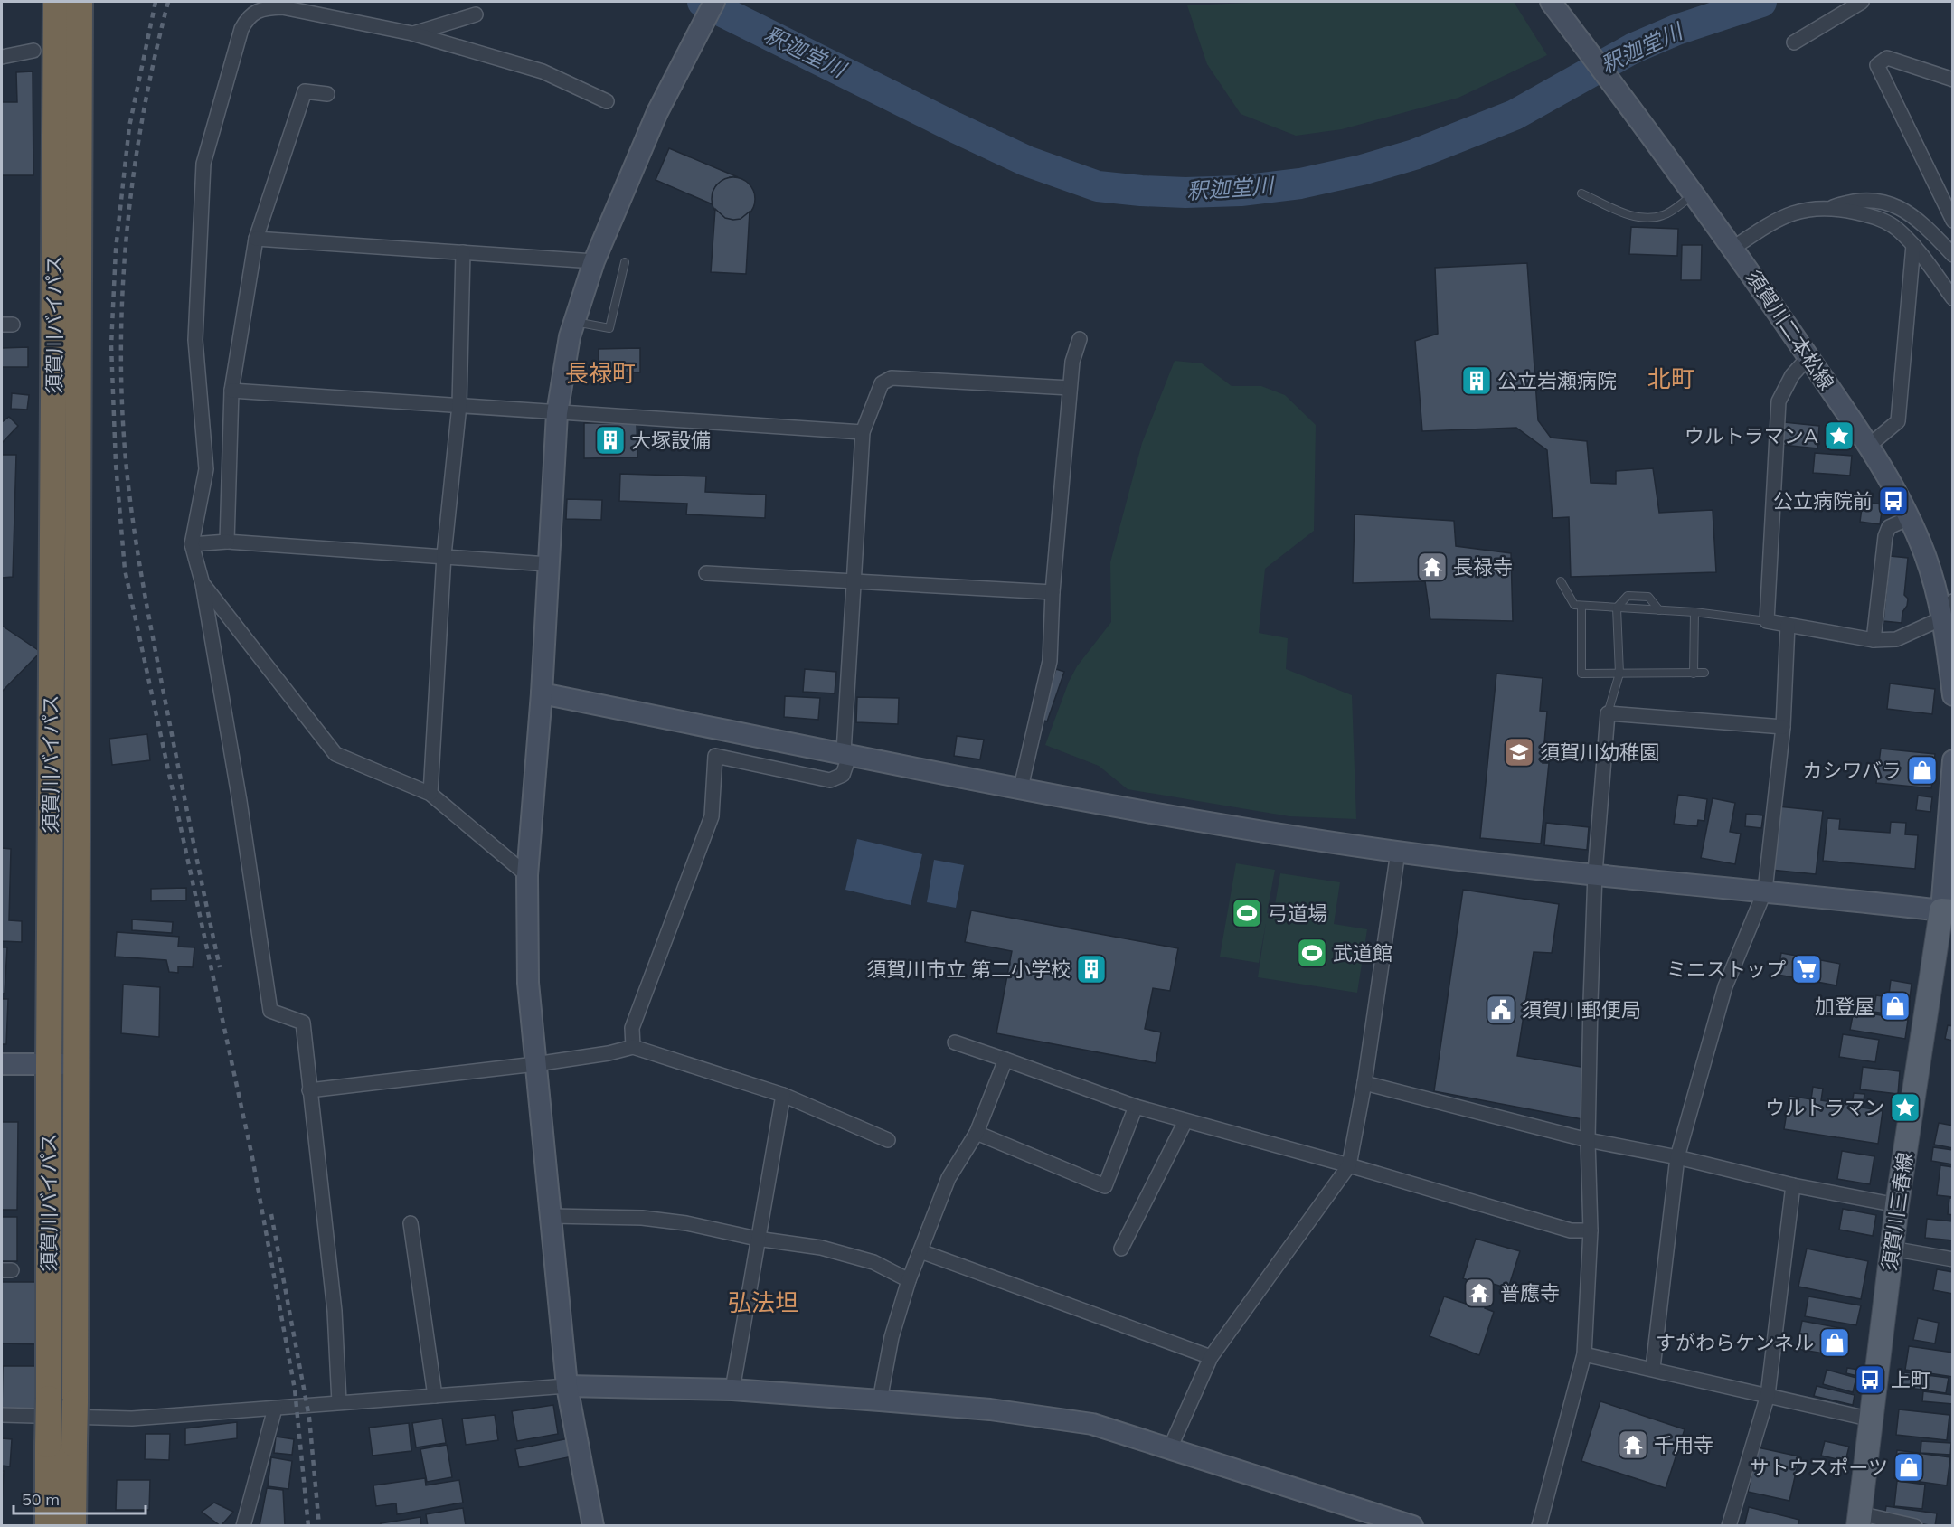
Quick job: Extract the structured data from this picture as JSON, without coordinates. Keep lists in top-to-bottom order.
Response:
{
  "streets": {
    "highway": ["須賀川バイパス"],
    "main road": ["須賀川三春線"],
    "street": ["須賀川二本松線"]
  },
  "districts": ["長禄町", "北町", "弘法坦"],
  "water": ["釈迦堂川"],
  "places": {
    "building": ["公立岩瀬病院", "大塚設備", "須賀川市立 第二小学校"],
    "place": ["ウルトラマンA", "ウルトラマン"],
    "bus stop": ["公立病院前", "上町"],
    "temple": ["長禄寺", "普應寺", "千用寺"],
    "school or university": ["須賀川幼稚園"],
    "shop": [
      "カシワバラ",
      "加登屋",
      "すがわらケンネル",
      "サトウスポーツ"
    ],
    "sports": ["弓道場", "武道館"],
    "supermarket": ["ミニストップ"],
    "public building": ["須賀川郵便局"]
  },
  "scale_bar": "50 m"
}
